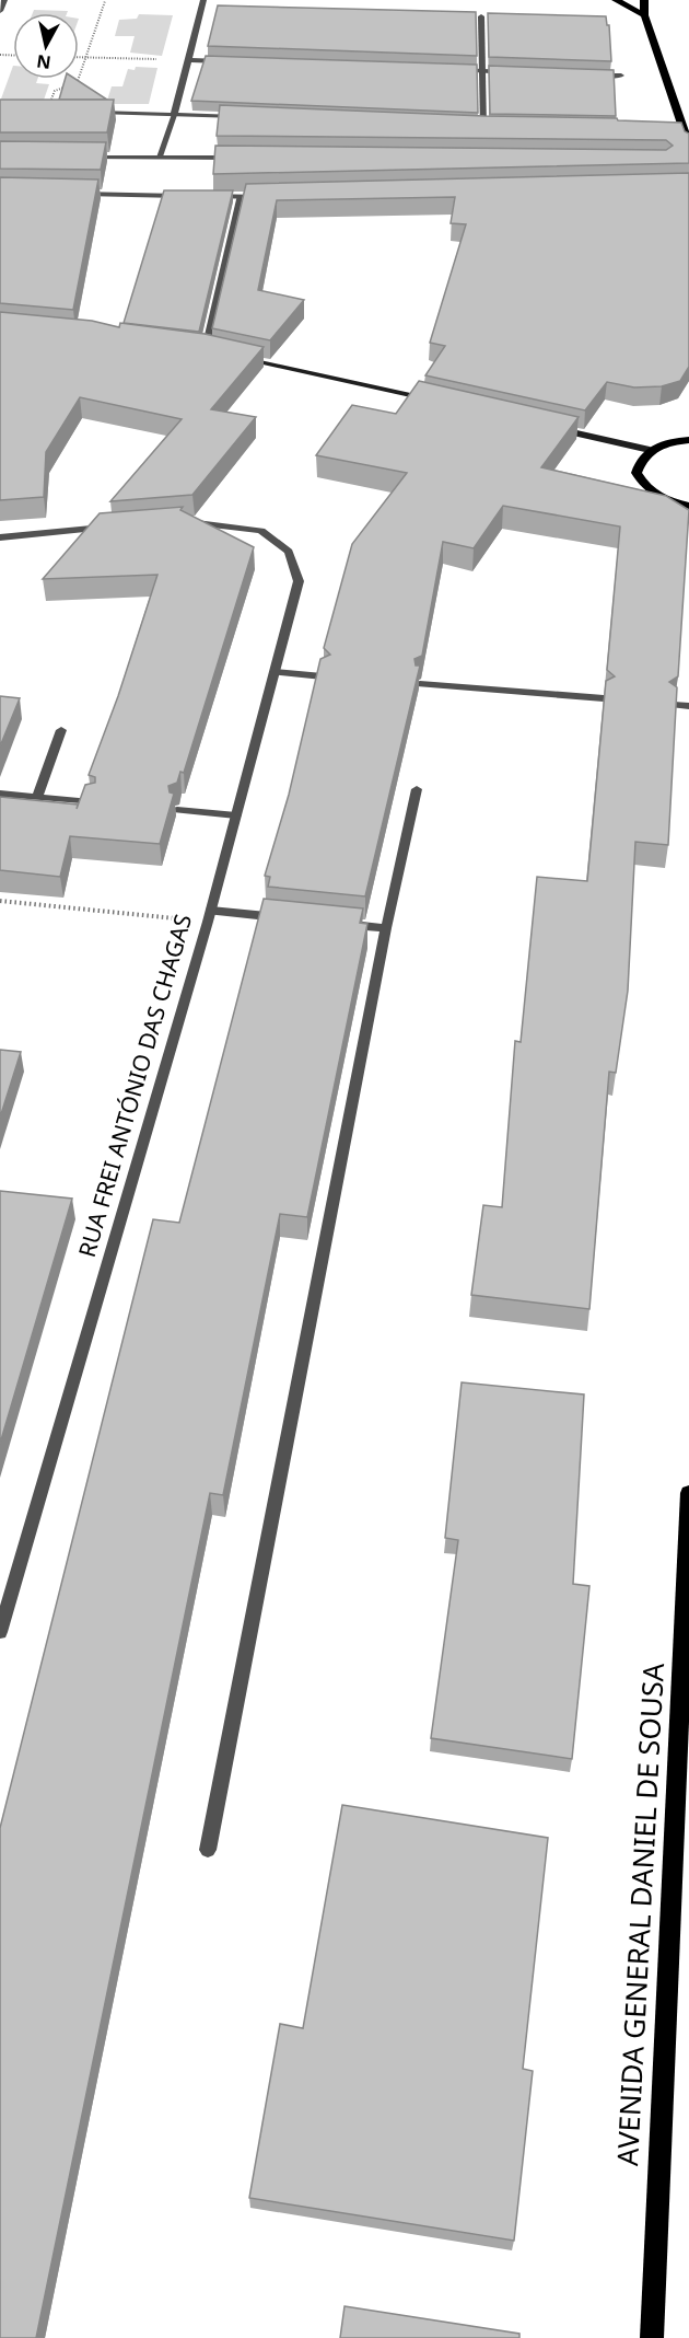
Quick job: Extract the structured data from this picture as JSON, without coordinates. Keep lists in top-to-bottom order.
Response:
{
  "streets": {
    "main road": ["AVENIDA GENERAL DANIEL DE SOUSA"],
    "street": ["RUA FREI ANTÓNIO DAS CHAGAS"]
  },
  "north": "bottom"
}
